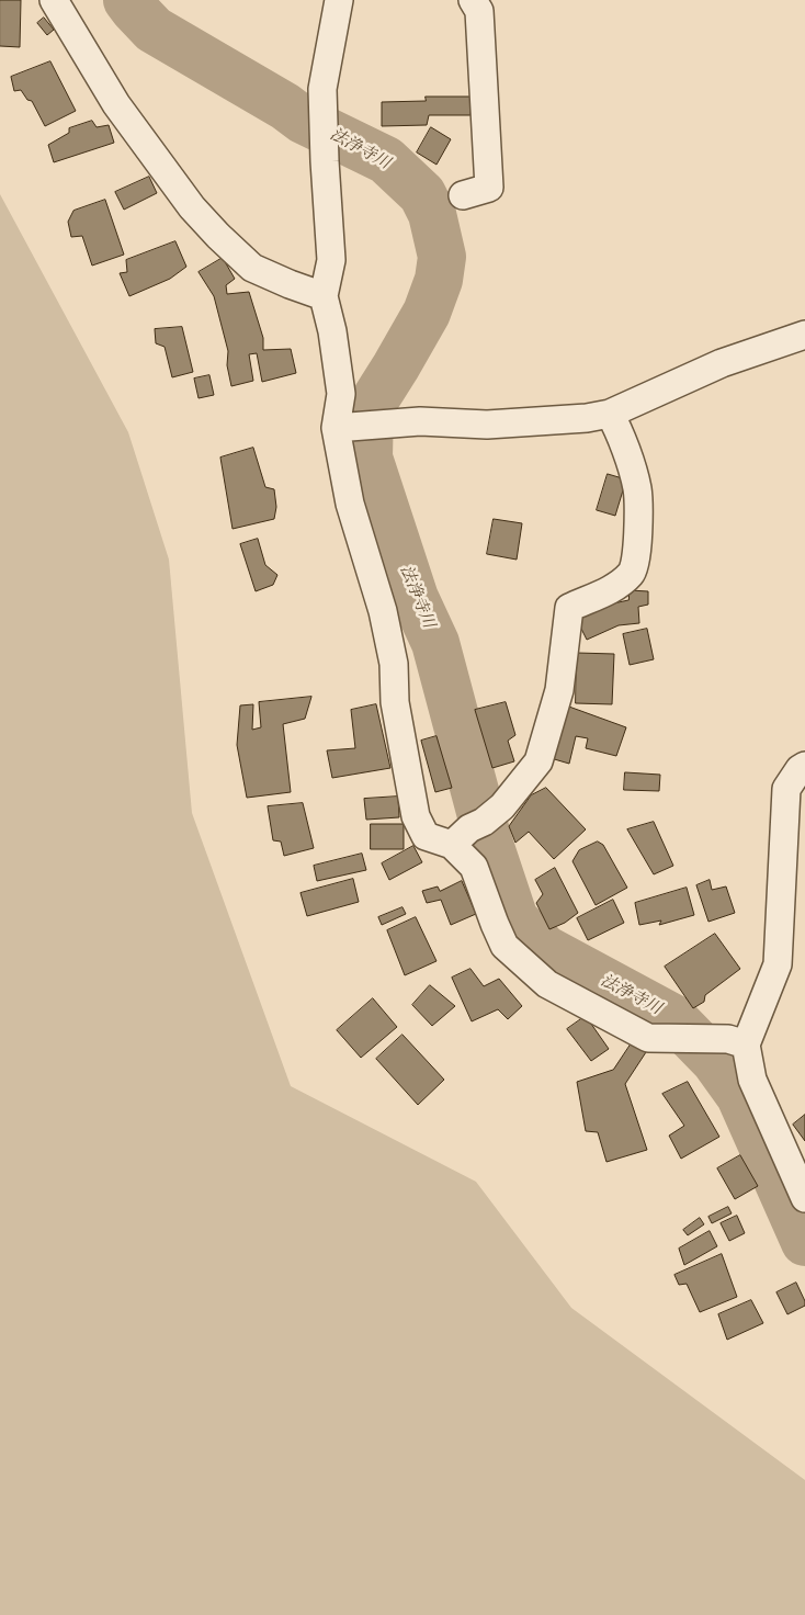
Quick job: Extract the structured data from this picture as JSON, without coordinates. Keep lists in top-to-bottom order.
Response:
{
  "water": ["法浄寺川"]
}
